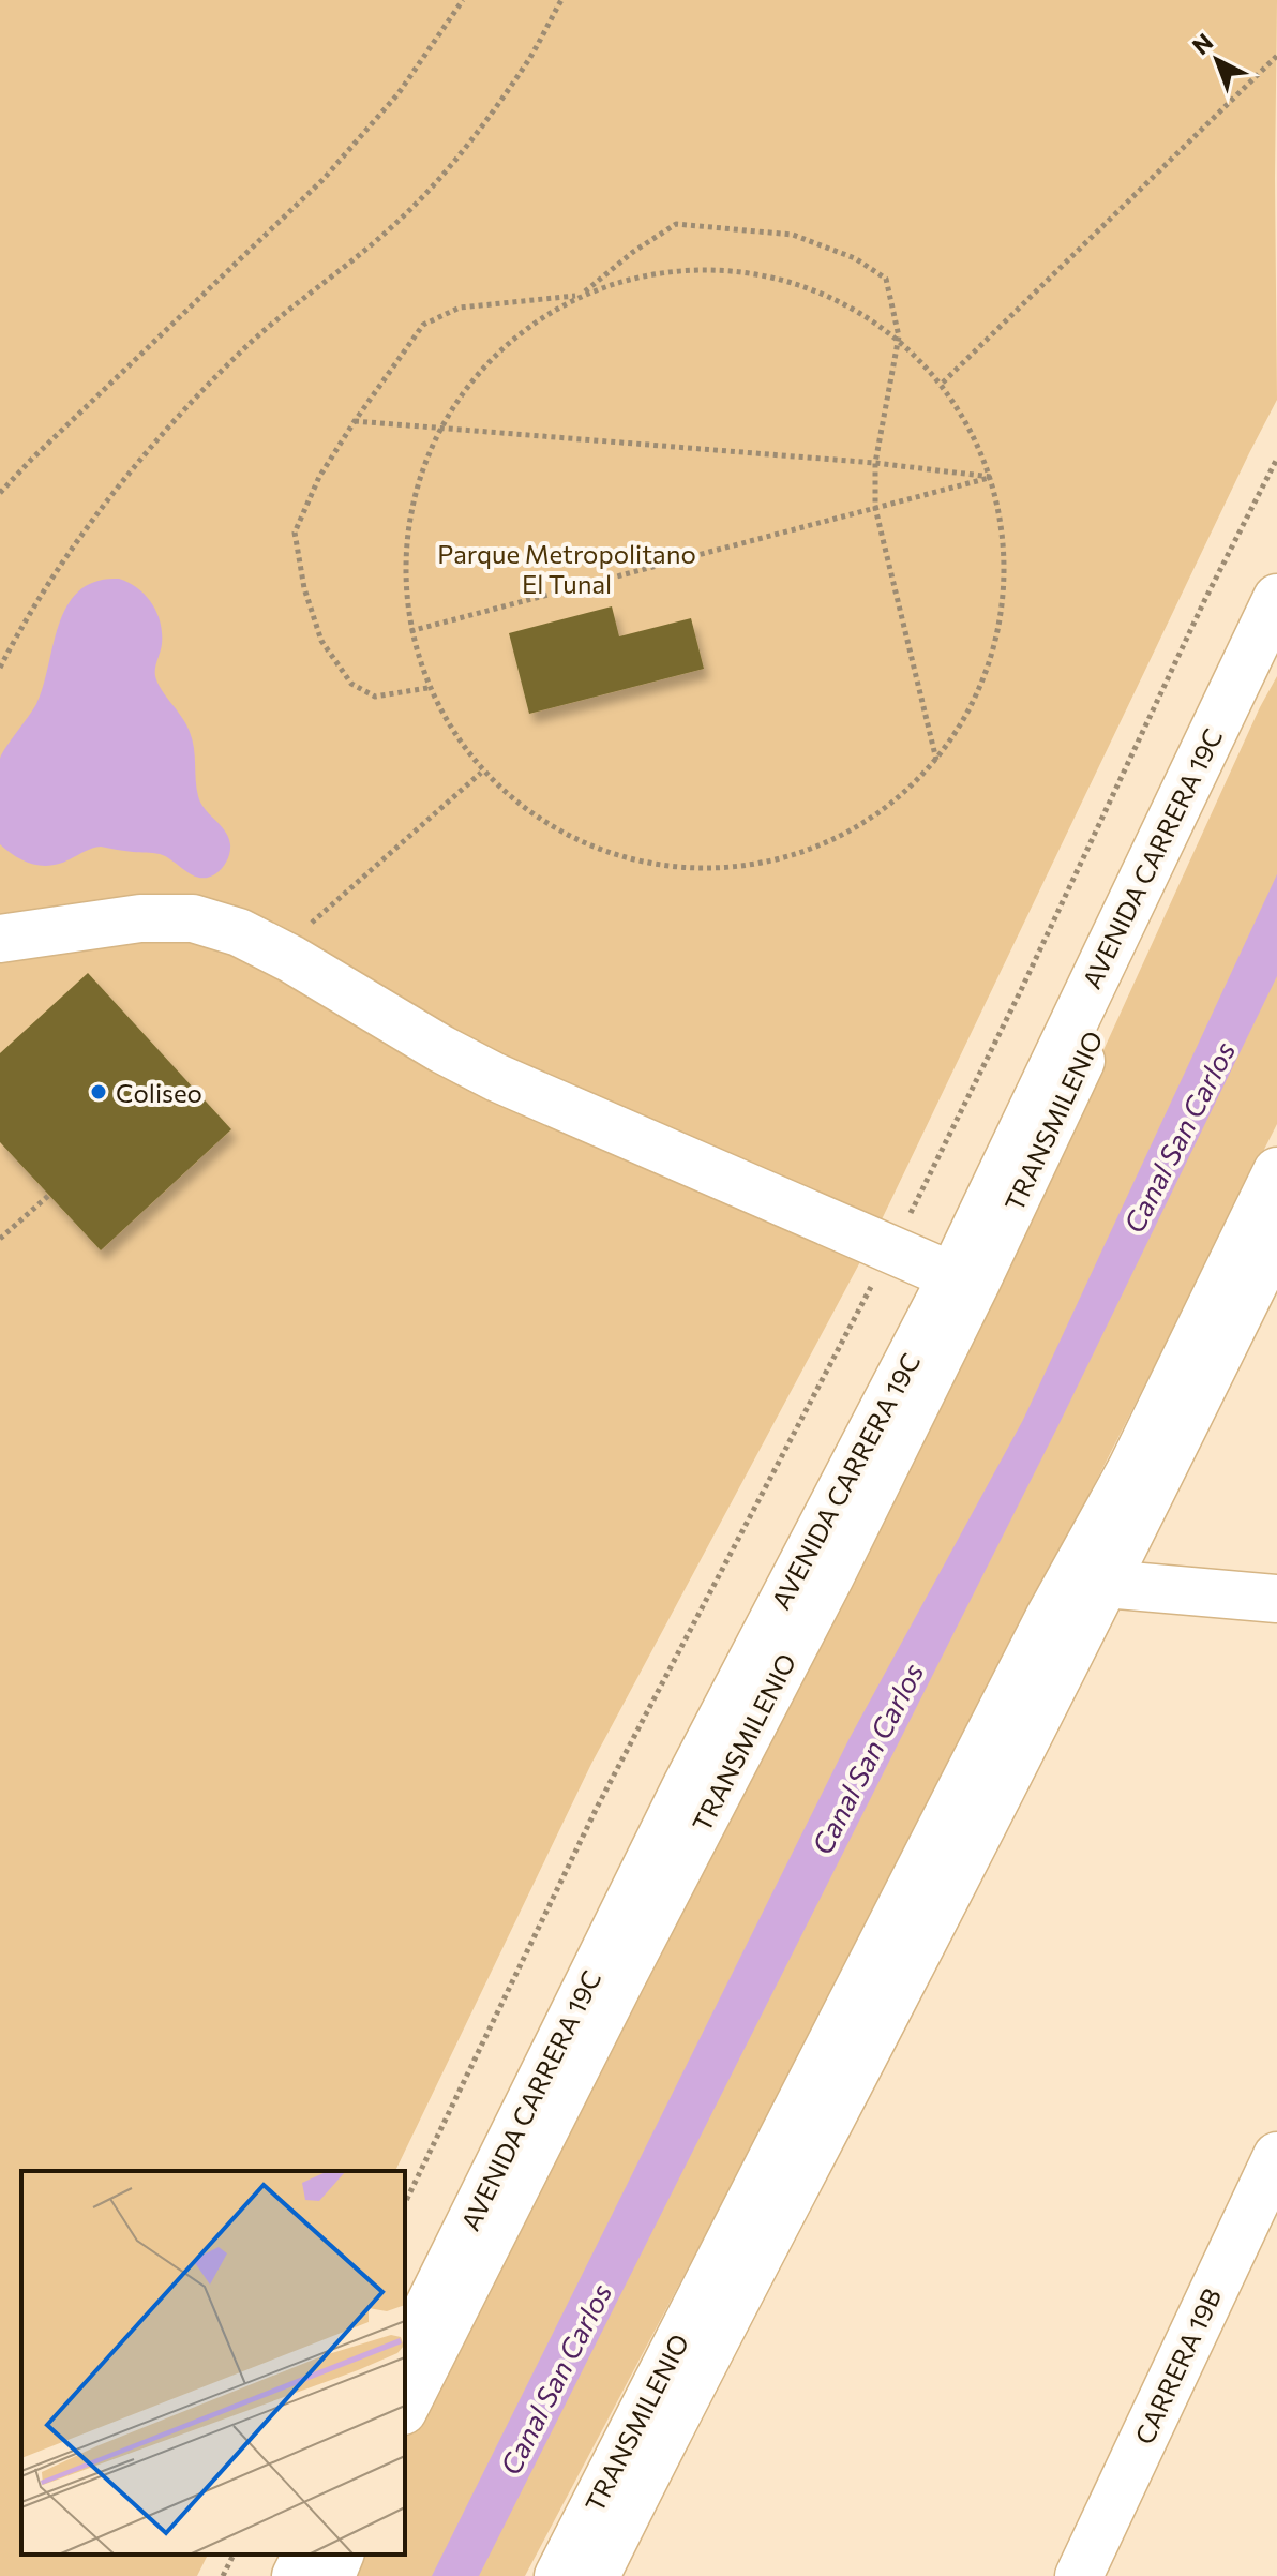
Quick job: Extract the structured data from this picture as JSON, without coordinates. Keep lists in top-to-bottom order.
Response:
{
  "streets": {
    "main road": ["AVENIDA CARRERA 19C", "TRANSMILENIO", "CARRERA 19B"]
  },
  "water": ["Canal San Carlos"],
  "parks": ["Parque Metropolitano El Tunal"],
  "places": ["Coliseo"],
  "north": "top left"
}
